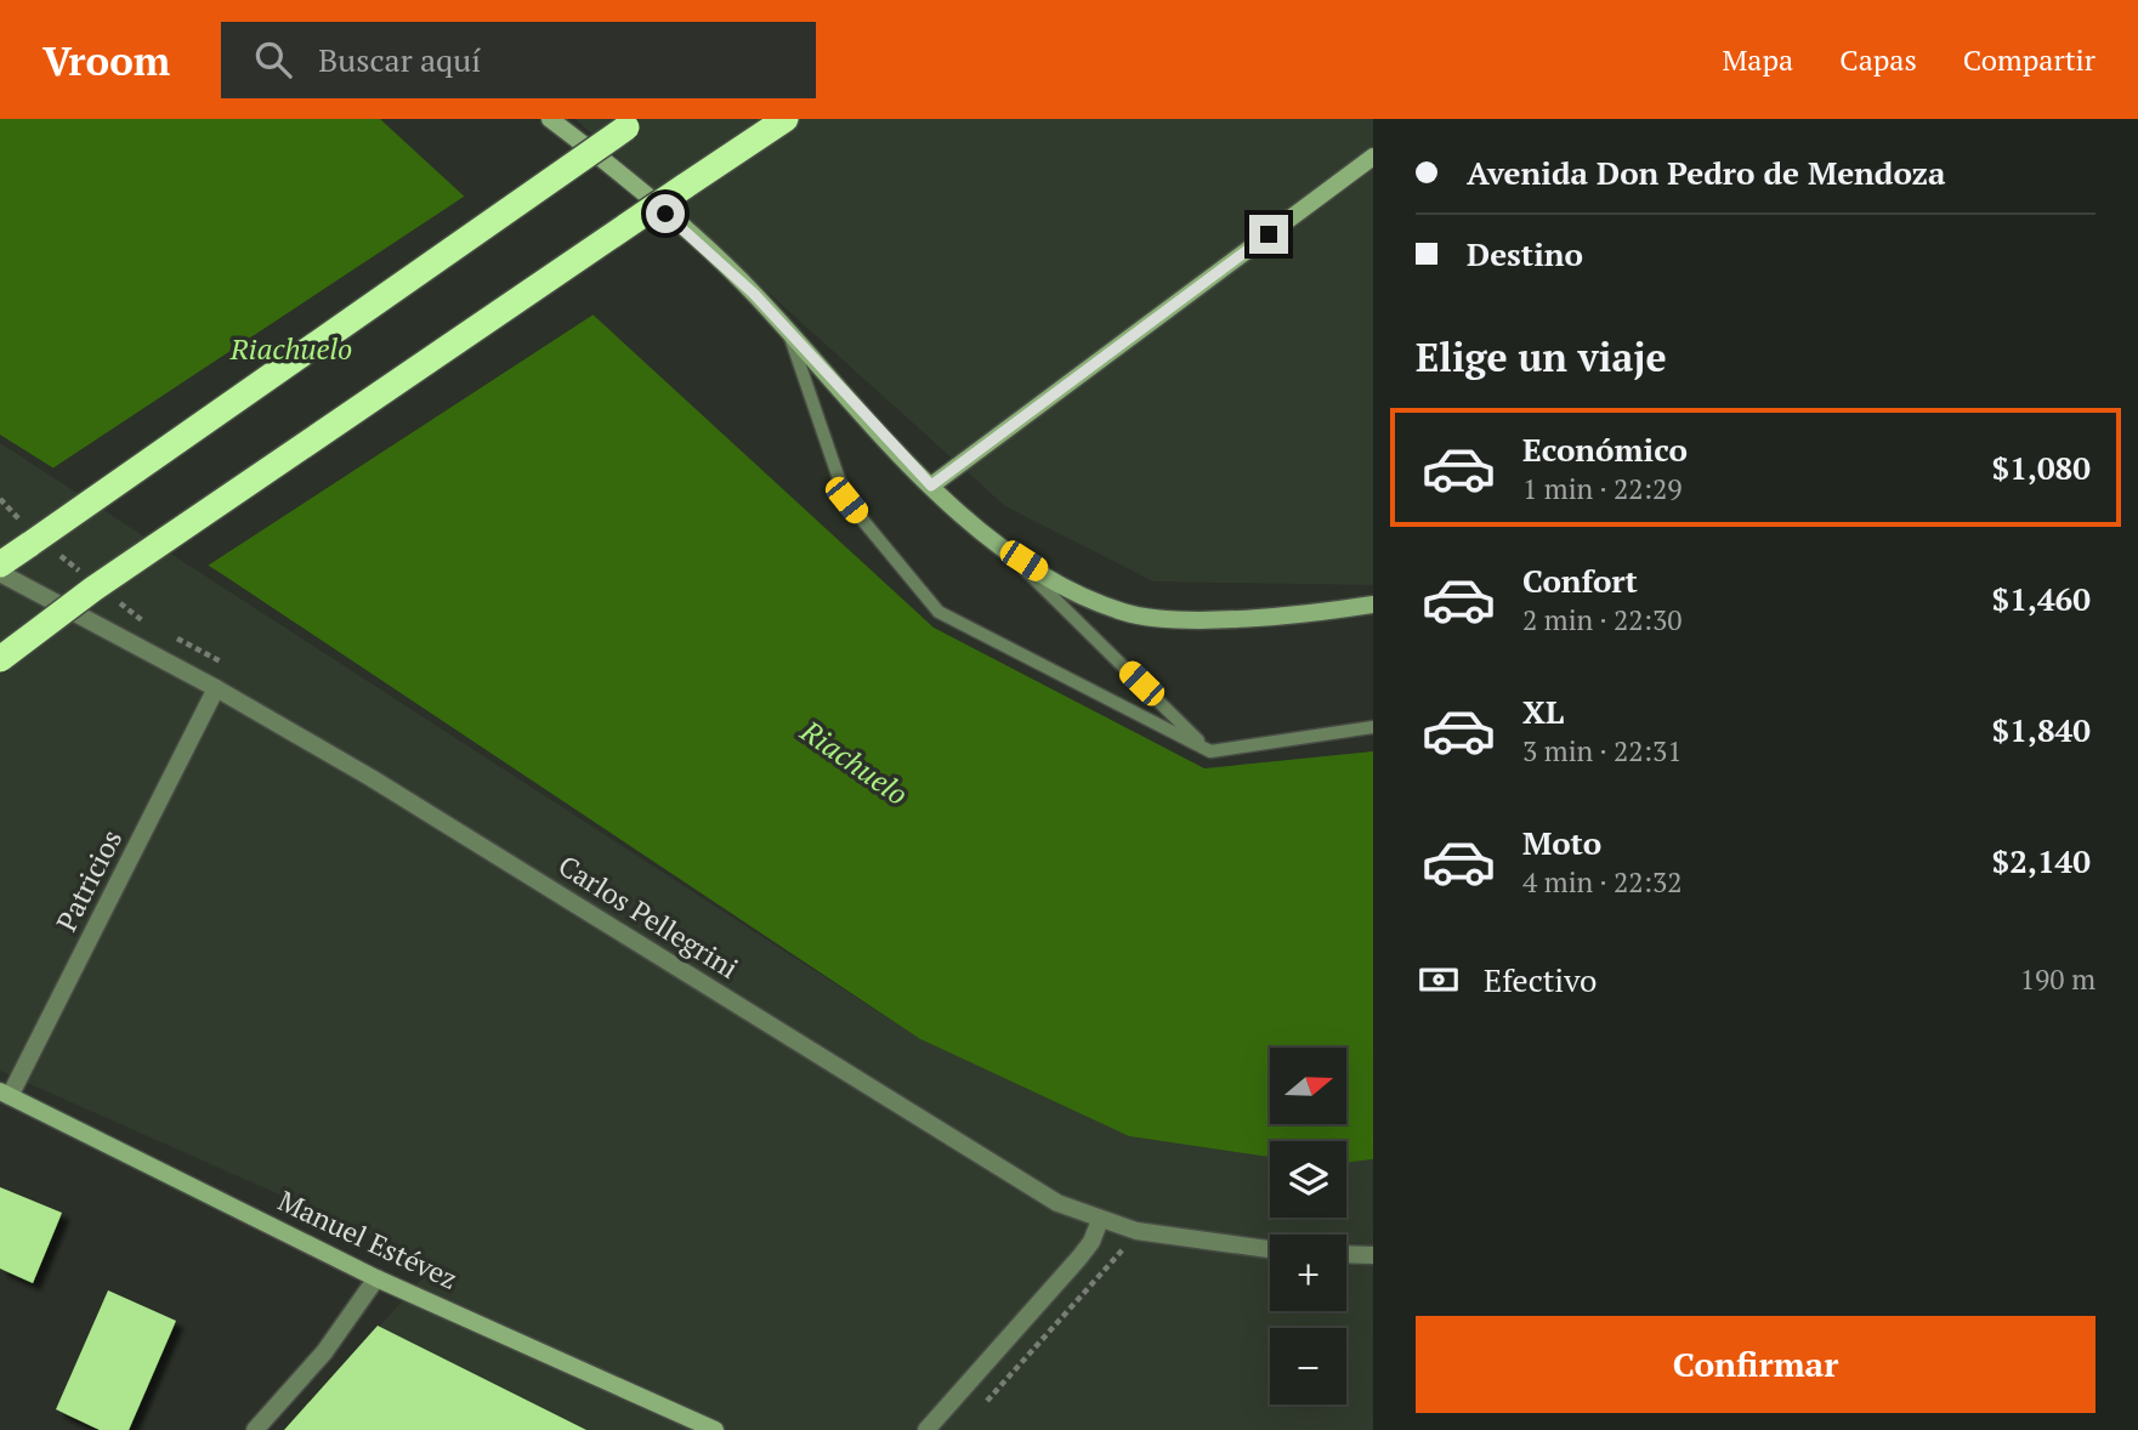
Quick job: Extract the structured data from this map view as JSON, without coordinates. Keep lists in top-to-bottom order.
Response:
{
  "streets": {
    "main road": ["Manuel Estévez"],
    "street": ["Patricios", "Carlos Pellegrini"]
  },
  "crossings": [
    ["Patricios", "Carlos Pellegrini"],
    ["Patricios", "Manuel Estévez"]
  ],
  "water": ["Riachuelo"],
  "north": "right",
  "page": {
    "header": "Vroom",
    "search": "Buscar aquí",
    "nav": ["Mapa", "Capas", "Compartir"],
    "banner": ["Avenida Don Pedro de Mendoza", "Destino"],
    "heading": "Elige un viaje",
    "list": [
      {
        "name": "Económico",
        "note": "1 min · 22:29",
        "value": "$1,080"
      },
      {
        "name": "Confort",
        "note": "2 min · 22:30",
        "value": "$1,460"
      },
      {
        "name": "XL",
        "note": "3 min · 22:31",
        "value": "$1,840"
      },
      {
        "name": "Moto",
        "note": "4 min · 22:32",
        "value": "$2,140"
      }
    ],
    "pay": ["Efectivo", "190 m"],
    "map_buttons": ["+", "−"],
    "buttons": "Confirmar"
  }
}
